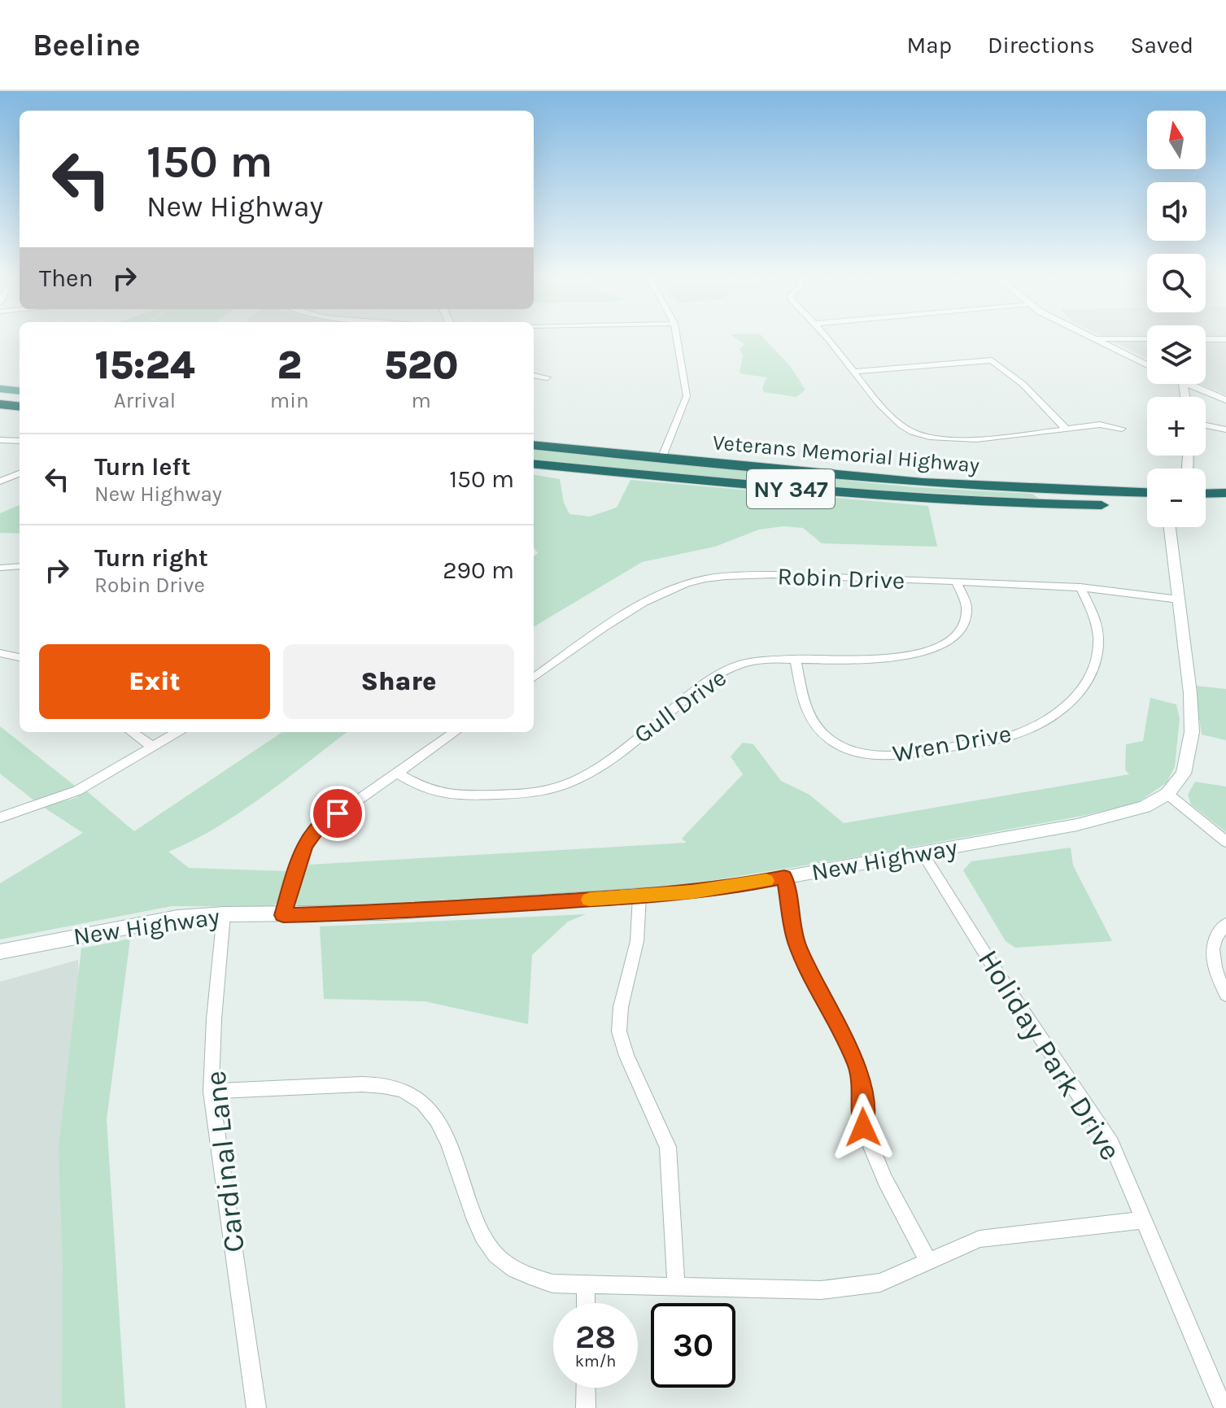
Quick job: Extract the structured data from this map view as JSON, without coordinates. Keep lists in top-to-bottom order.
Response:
{
  "streets": {
    "highway": ["Veterans Memorial Highway", "NY 347"],
    "street": [
      "Robin Drive",
      "Gull Drive",
      "Wren Drive",
      "New Highway",
      "Holiday Park Drive",
      "Cardinal Lane"
    ]
  },
  "crossings": [
    ["Robin Drive", "Gull Drive"],
    ["Robin Drive", "Wren Drive"],
    ["Robin Drive", "New Highway"],
    ["Gull Drive", "Wren Drive"],
    ["New Highway", "Holiday Park Drive"],
    ["New Highway", "Cardinal Lane"]
  ],
  "north": "top",
  "page": {
    "header": "Beeline",
    "nav": ["Map", "Directions", "Saved"],
    "map_buttons": ["+", "−"],
    "turn": ["150 m", "New Highway"],
    "then": "Then",
    "eta": [
      "15:24",
      "Arrival",
      "2",
      "min",
      "520",
      "m"
    ],
    "list": [
      {
        "name": "Turn left",
        "note": "New Highway",
        "value": "150 m"
      },
      {
        "name": "Turn right",
        "note": "Robin Drive",
        "value": "290 m"
      }
    ],
    "buttons": ["Exit", "Share"],
    "speed": "28 km/h",
    "limit": "30"
  }
}
